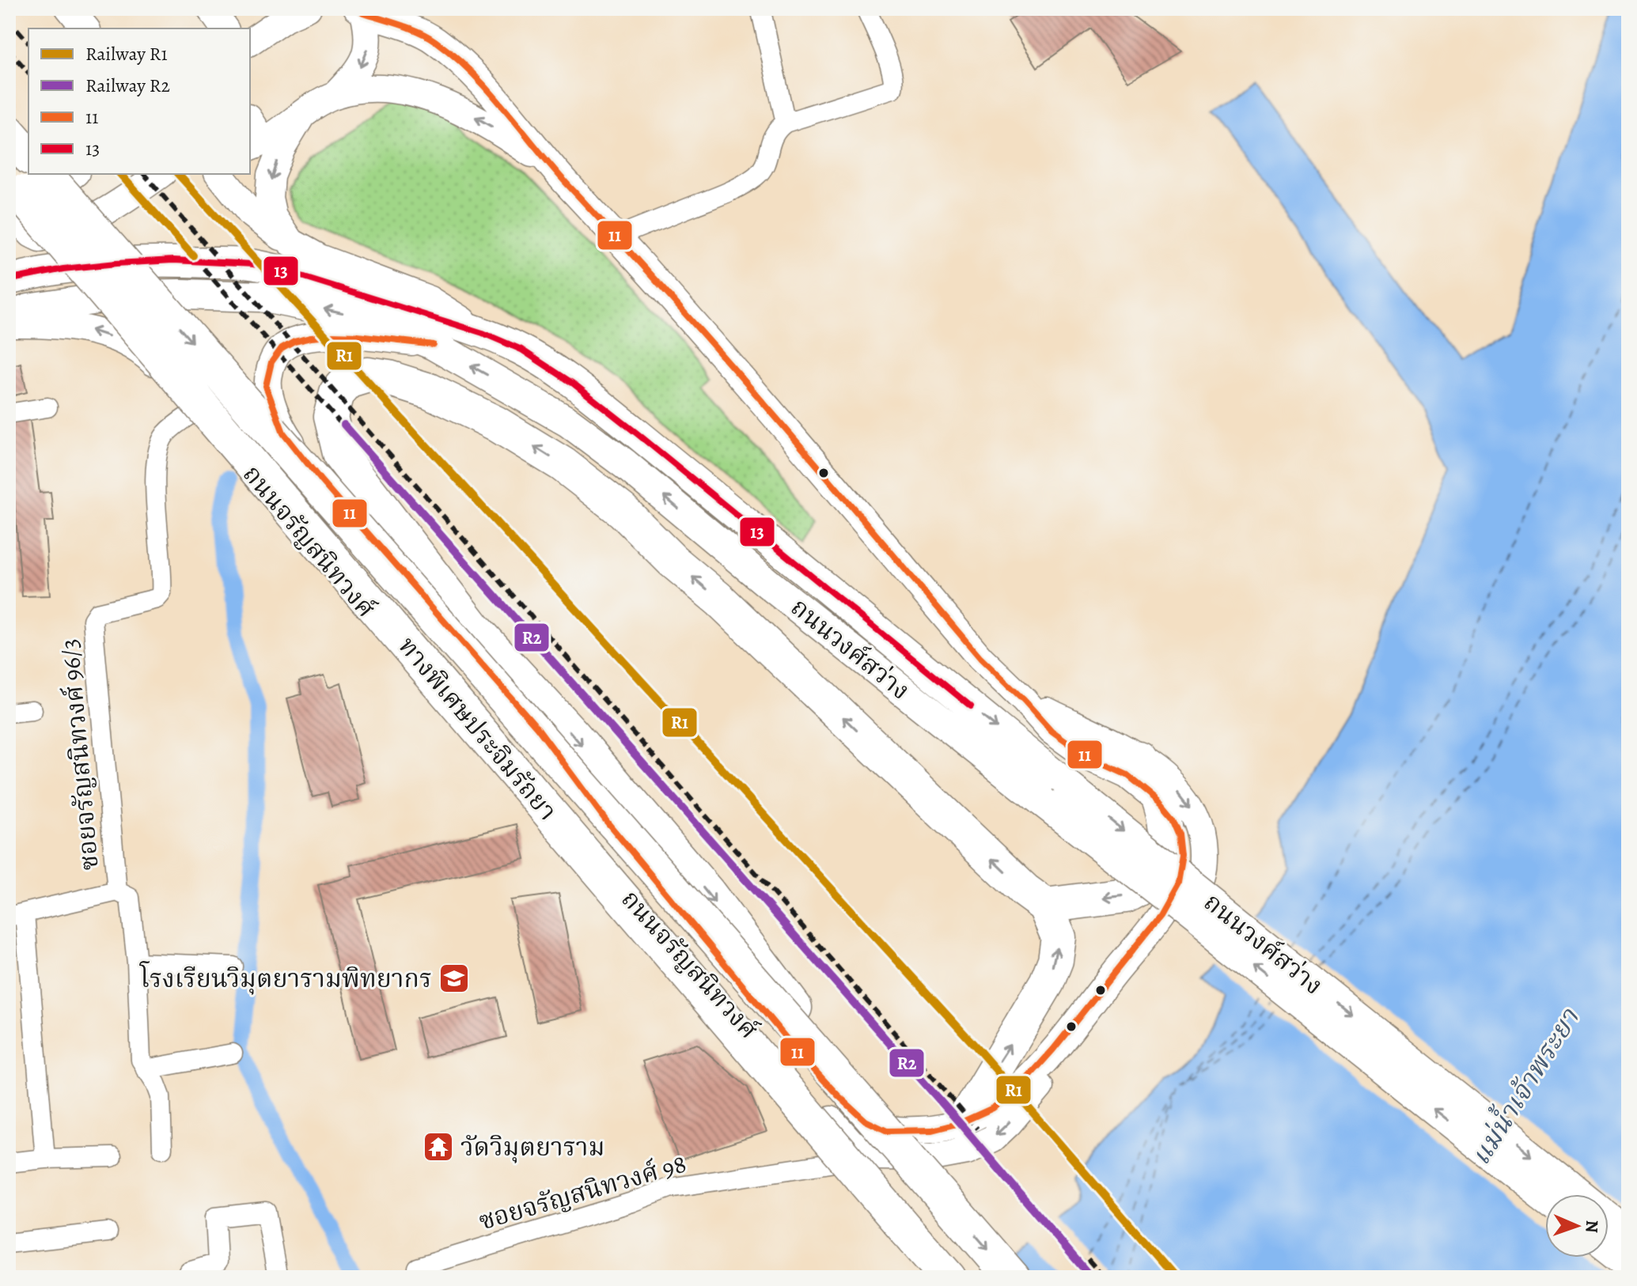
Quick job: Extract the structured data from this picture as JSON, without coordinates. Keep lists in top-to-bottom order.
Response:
{
  "streets": {
    "highway": ["ทางพิเศษประจิมรัถยา"],
    "main road": ["ถนนจรัญสนิทวงศ์", "ถนนวงศ์สว่าง"],
    "street": ["ซอยจรัญสนิทวงศ์ 96/3", "ซอยจรัญสนิทวงศ์ 98"]
  },
  "crossings": [
    ["ถนนจรัญสนิทวงศ์", "ถนนวงศ์สว่าง"],
    ["ถนนจรัญสนิทวงศ์", "ซอยจรัญสนิทวงศ์ 96/3"],
    ["ถนนจรัญสนิทวงศ์", "ซอยจรัญสนิทวงศ์ 98"]
  ],
  "water": ["แม่น้ำเจ้าพระยา"],
  "places": {
    "school or university": ["โรงเรียนวิมุตยารามพิทยากร"],
    "temple": ["วัดวิมุตยาราม"]
  },
  "lines": [
    "transit line 11",
    "rail line R1",
    "transit line 13",
    "rail line R2"
  ],
  "legend": [
    "Railway R1",
    "Railway R2",
    "11",
    "13"
  ],
  "north": "right"
}
